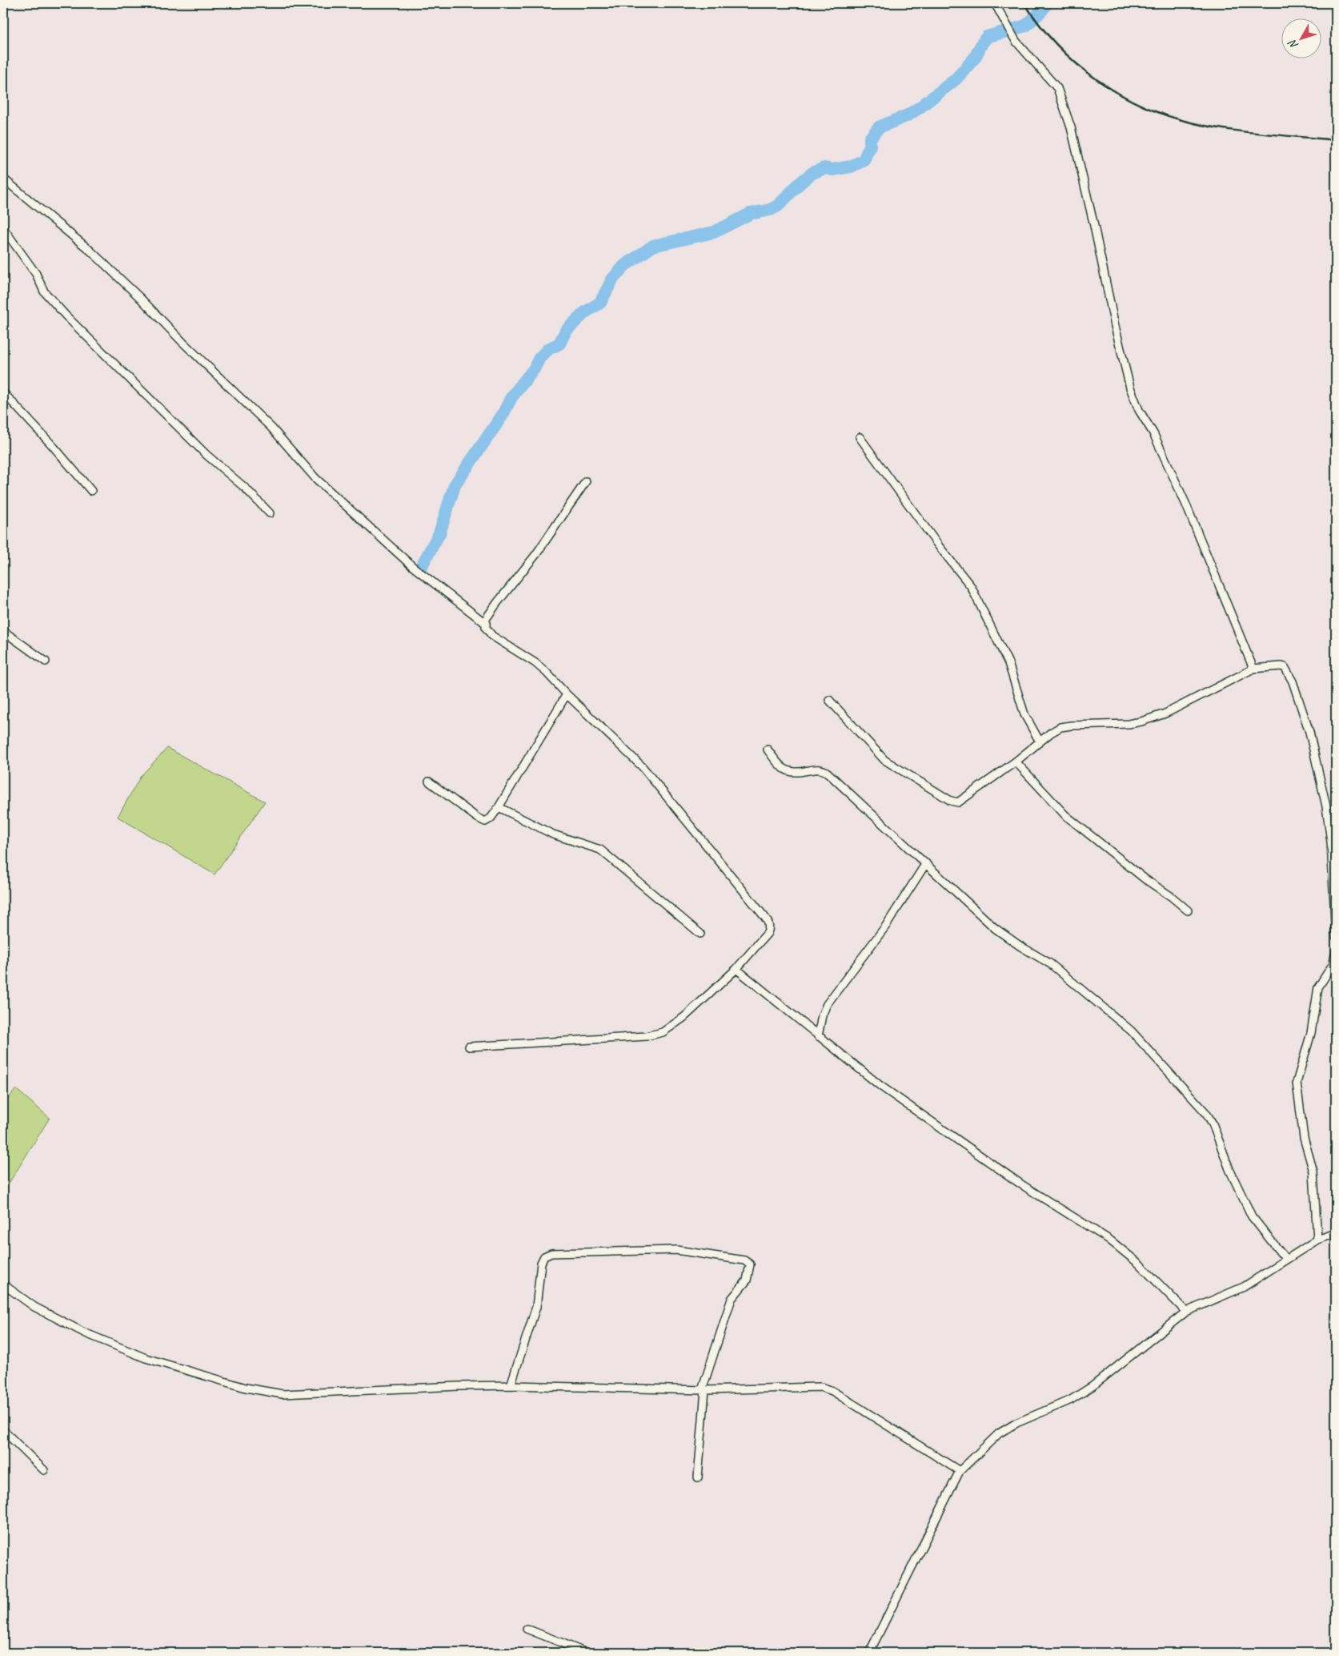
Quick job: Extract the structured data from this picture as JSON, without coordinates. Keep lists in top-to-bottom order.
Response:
{
  "north": "bottom left"
}
